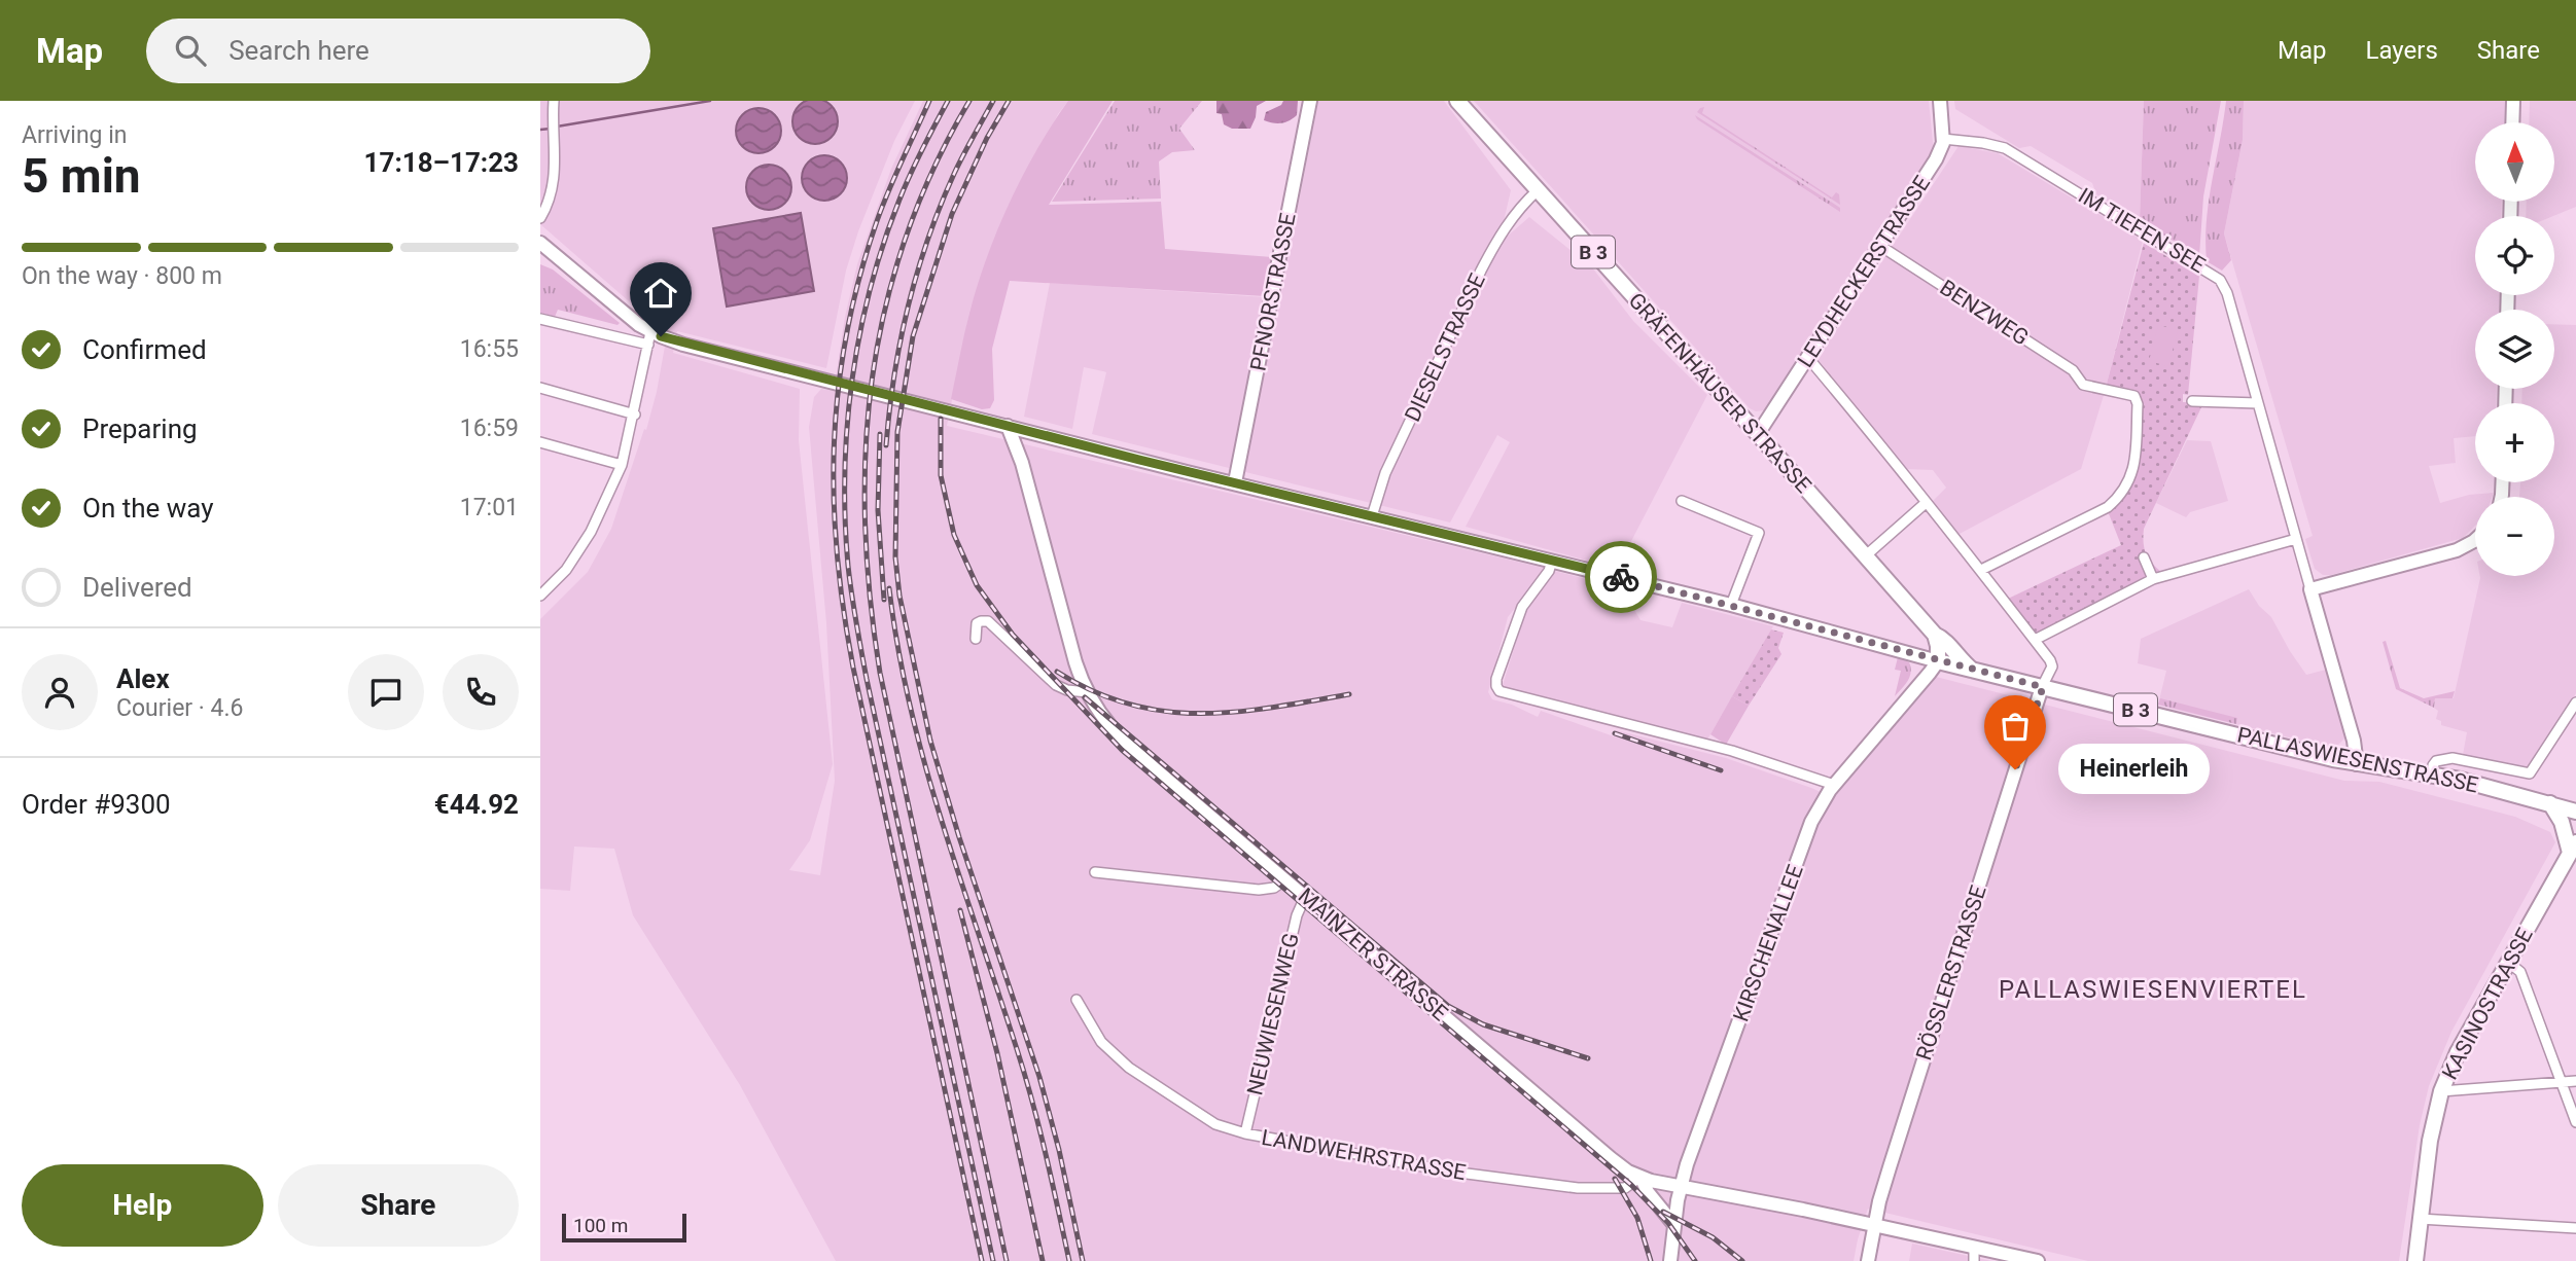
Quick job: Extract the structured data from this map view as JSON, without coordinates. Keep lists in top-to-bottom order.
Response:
{
  "streets": {
    "main road": [
      "B 3",
      "GRÄFENHÄUSER STRASSE",
      "PALLASWIESENSTRASSE",
      "KASINOSTRASSE"
    ],
    "street": [
      "IM TIEFEN SEE",
      "LEYDHECKERSTRASSE",
      "PFNORSTRASSE",
      "BENZWEG",
      "DIESELSTRASSE",
      "KIRSCHENALLEE",
      "MAINZER STRASSE",
      "RÖSSLERSTRASSE",
      "NEUWIESENWEG",
      "LANDWEHRSTRASSE"
    ]
  },
  "crossings": [
    ["IM TIEFEN SEE", "LEYDHECKERSTRASSE"],
    ["IM TIEFEN SEE", "PALLASWIESENSTRASSE"],
    ["LEYDHECKERSTRASSE", "BENZWEG"],
    ["LEYDHECKERSTRASSE", "GRÄFENHÄUSER STRASSE"],
    ["PFNORSTRASSE", "PALLASWIESENSTRASSE"],
    ["DIESELSTRASSE", "GRÄFENHÄUSER STRASSE"],
    ["DIESELSTRASSE", "PALLASWIESENSTRASSE"],
    ["GRÄFENHÄUSER STRASSE", "PALLASWIESENSTRASSE"],
    ["PALLASWIESENSTRASSE", "KIRSCHENALLEE"],
    ["PALLASWIESENSTRASSE", "MAINZER STRASSE"],
    ["PALLASWIESENSTRASSE", "RÖSSLERSTRASSE"],
    ["KIRSCHENALLEE", "MAINZER STRASSE"],
    ["MAINZER STRASSE", "NEUWIESENWEG"],
    ["MAINZER STRASSE", "LANDWEHRSTRASSE"],
    ["NEUWIESENWEG", "LANDWEHRSTRASSE"]
  ],
  "districts": ["PALLASWIESENVIERTEL"],
  "places": ["Heinerleih"],
  "scale_bar": "100 m",
  "north": "top",
  "page": {
    "header": "Map",
    "search": "Search here",
    "nav": ["Map", "Layers", "Share"],
    "heading": ["5 min", "Arriving in", "17:18–17:23"],
    "panel": [
      "Alex",
      "Courier · 4.6",
      "Order #9300",
      "€44.92"
    ],
    "map_buttons": ["+", "−"],
    "bar": "On the way · 800 m",
    "list": [
      ["Confirmed", "16:55"],
      ["Preparing", "16:59"],
      ["On the way", "17:01"],
      "Delivered"
    ],
    "bubble": "Heinerleih",
    "buttons": ["Help", "Share"],
    "scale": "100 m"
  }
}
